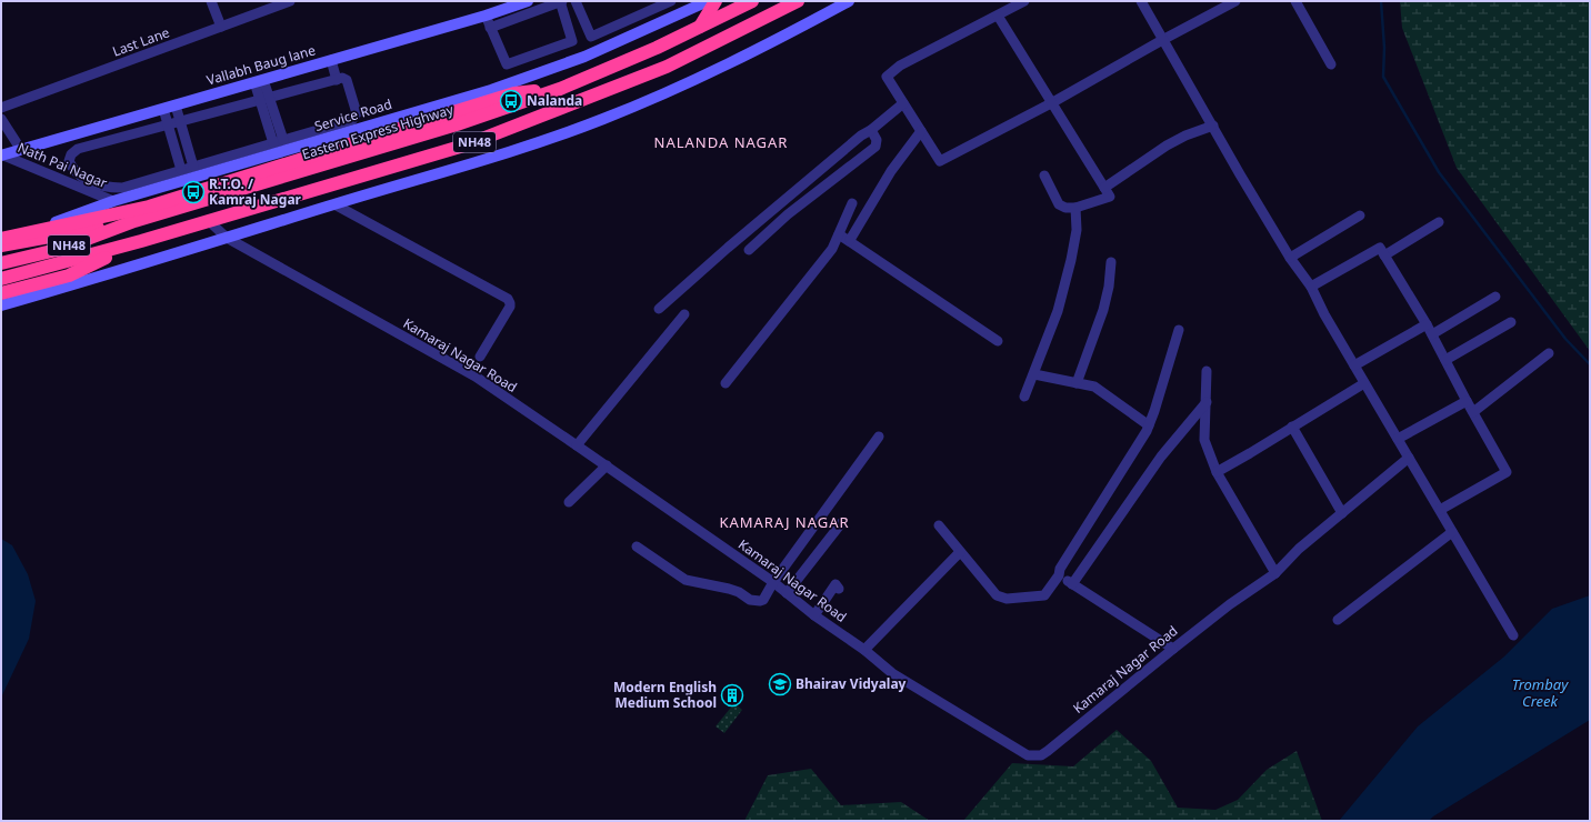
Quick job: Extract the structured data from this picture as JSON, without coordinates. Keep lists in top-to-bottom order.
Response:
{
  "streets": {
    "highway": ["Eastern Express Highway", "NH48"],
    "street": [
      "Last Lane",
      "Vallabh Baug lane",
      "Service Road",
      "Nath Pai Nagar",
      "Kamaraj Nagar Road"
    ]
  },
  "crossings": [
    ["Vallabh Baug lane", "Nath Pai Nagar"],
    ["Service Road", "Nath Pai Nagar"],
    ["NH48", "Kamaraj Nagar Road"]
  ],
  "districts": ["NALANDA NAGAR", "KAMARAJ NAGAR"],
  "water": ["Trombay Creek"],
  "places": {
    "bus stop": ["Nalanda", "R.T.O. / Kamraj Nagar"],
    "school or university": ["Bhairav Vidyalay"],
    "building": ["Modern English Medium School"]
  }
}
